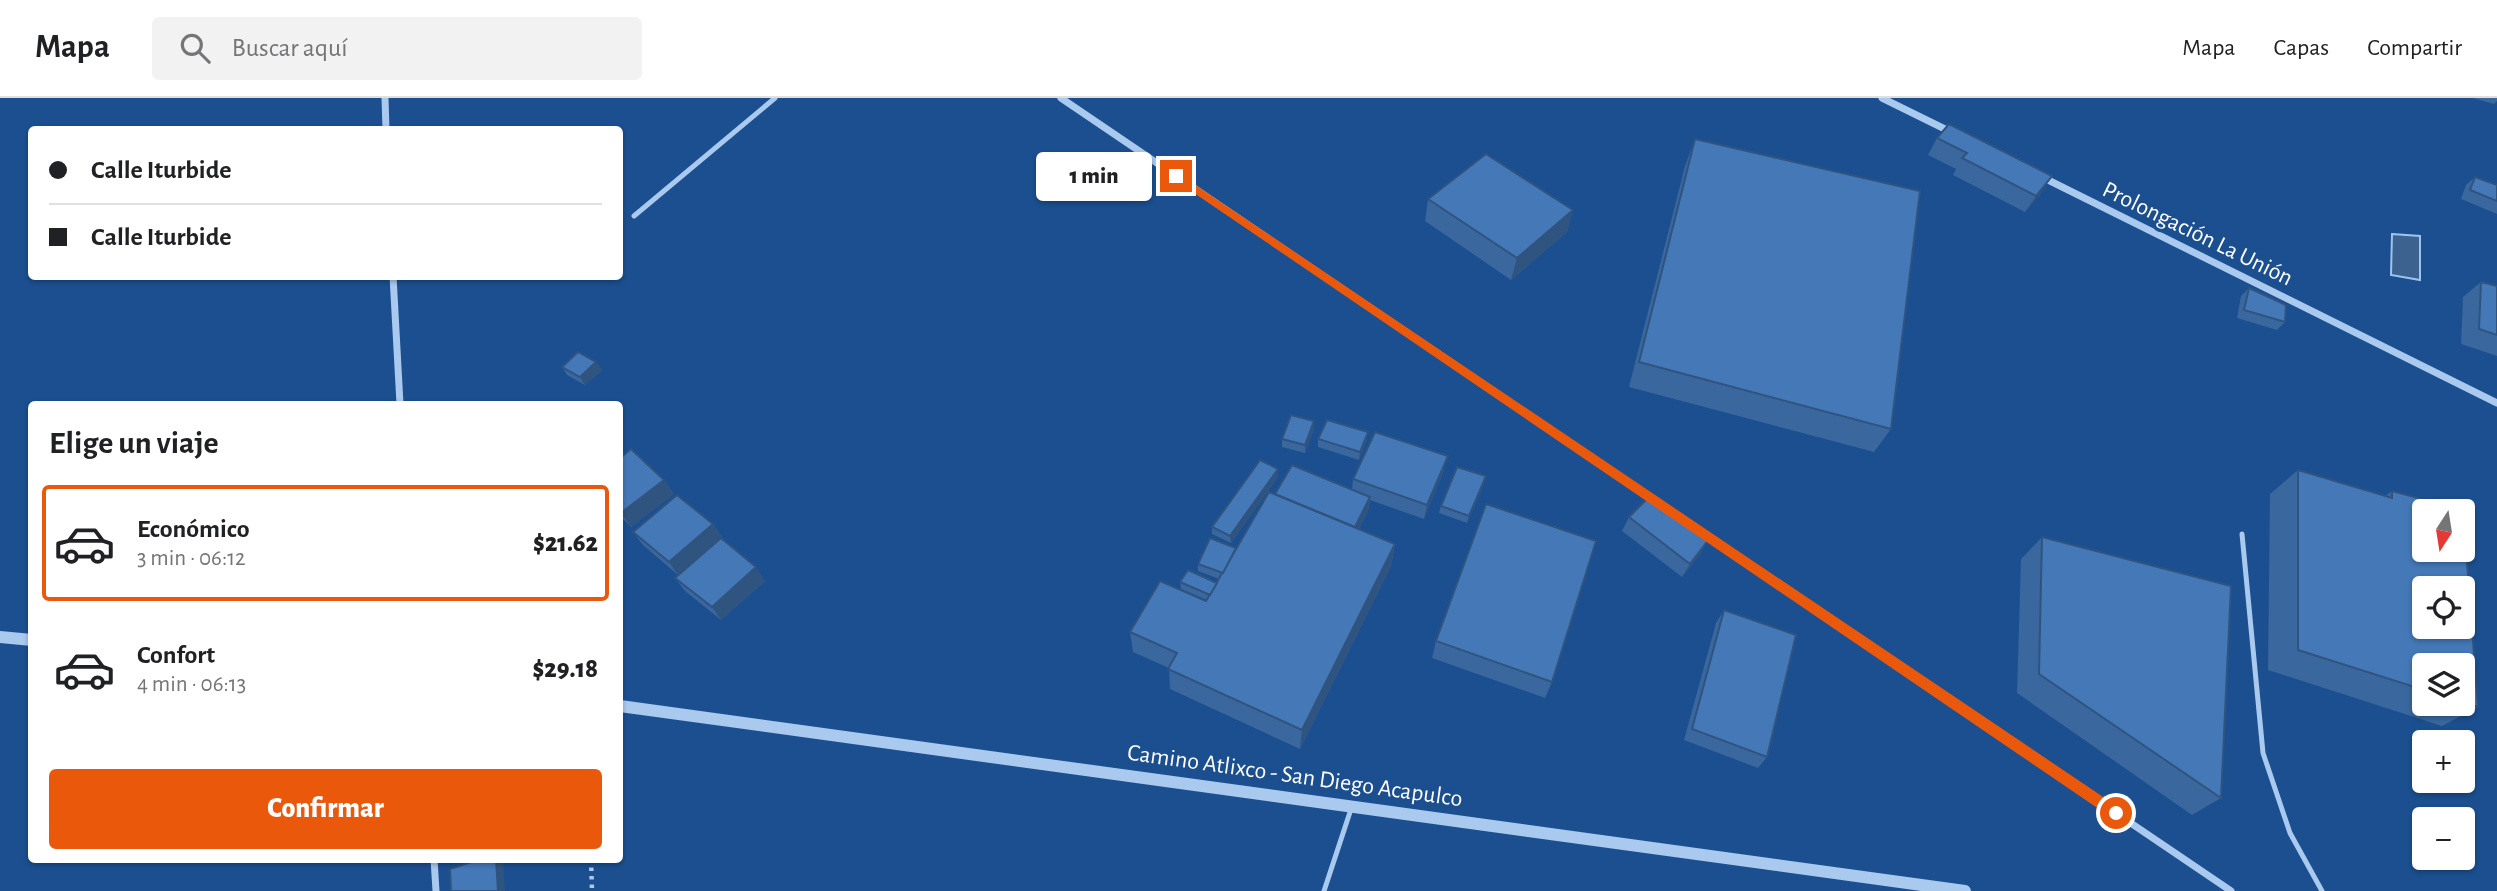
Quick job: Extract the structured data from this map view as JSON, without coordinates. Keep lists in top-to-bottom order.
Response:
{
  "streets": {
    "street": ["Prolongación La Unión", "Camino Atlixco - San Diego Acapulco"]
  },
  "north": "bottom",
  "page": {
    "header": "Mapa",
    "search": "Buscar aquí",
    "nav": ["Mapa", "Capas", "Compartir"],
    "banner": ["Calle Iturbide", "Calle Iturbide"],
    "bubble": "1 min",
    "heading": "Elige un viaje",
    "list": [
      {
        "name": "Económico",
        "note": "3 min · 06:12",
        "value": "$21.62"
      },
      {
        "name": "Confort",
        "note": "4 min · 06:13",
        "value": "$29.18"
      }
    ],
    "map_buttons": ["+", "−"],
    "buttons": "Confirmar"
  }
}
